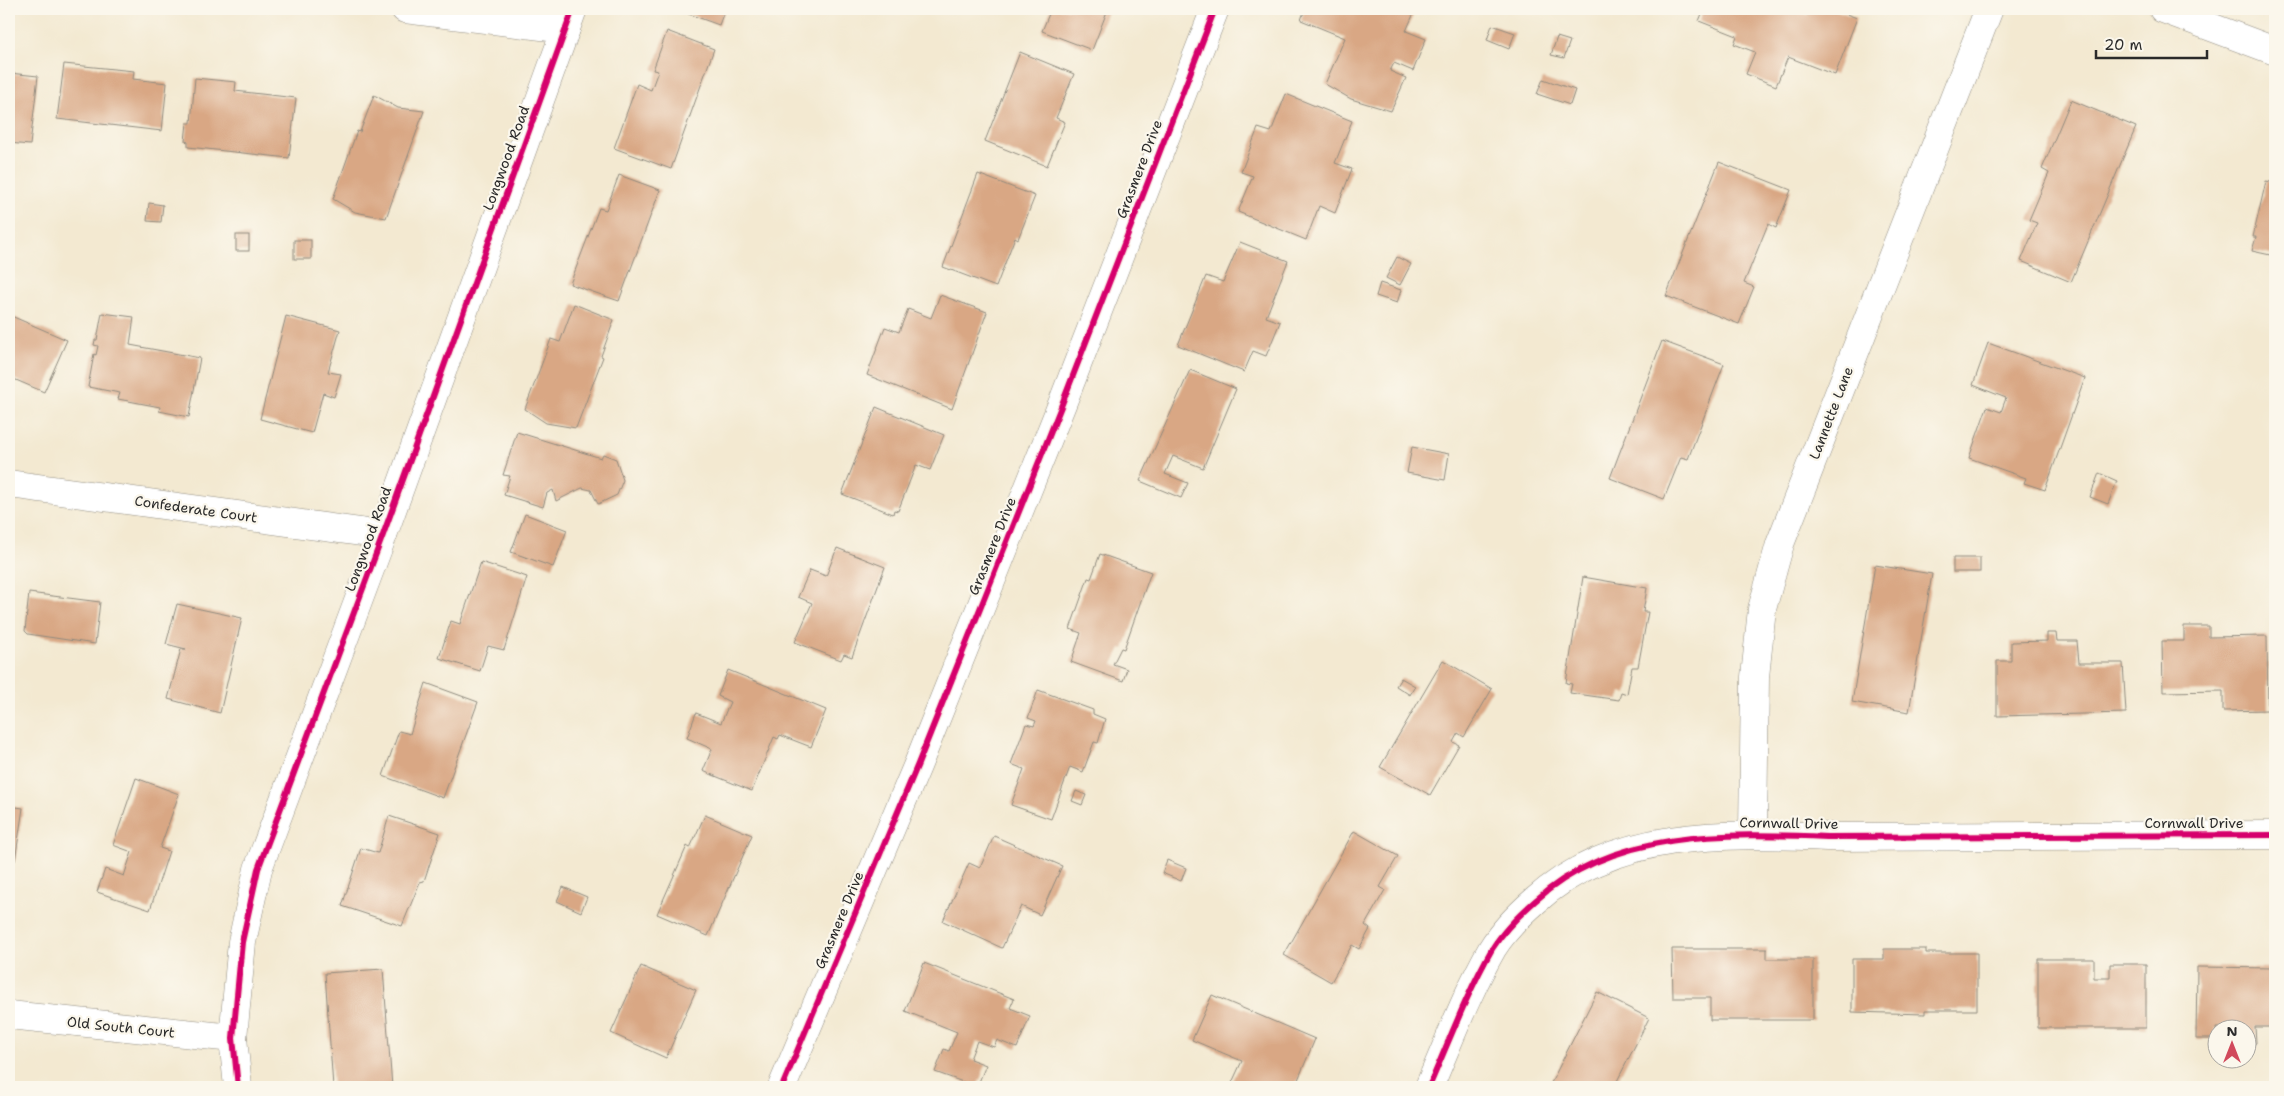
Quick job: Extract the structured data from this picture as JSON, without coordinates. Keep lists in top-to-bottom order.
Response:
{
  "streets": {
    "street": [
      "Longwood Road",
      "Grasmere Drive",
      "Lannette Lane",
      "Confederate Court",
      "Cornwall Drive",
      "Old South Court"
    ]
  },
  "crossings": [
    ["Longwood Road", "Confederate Court"],
    ["Longwood Road", "Old South Court"],
    ["Lannette Lane", "Cornwall Drive"]
  ],
  "scale_bar": "20 m",
  "north": "top"
}
